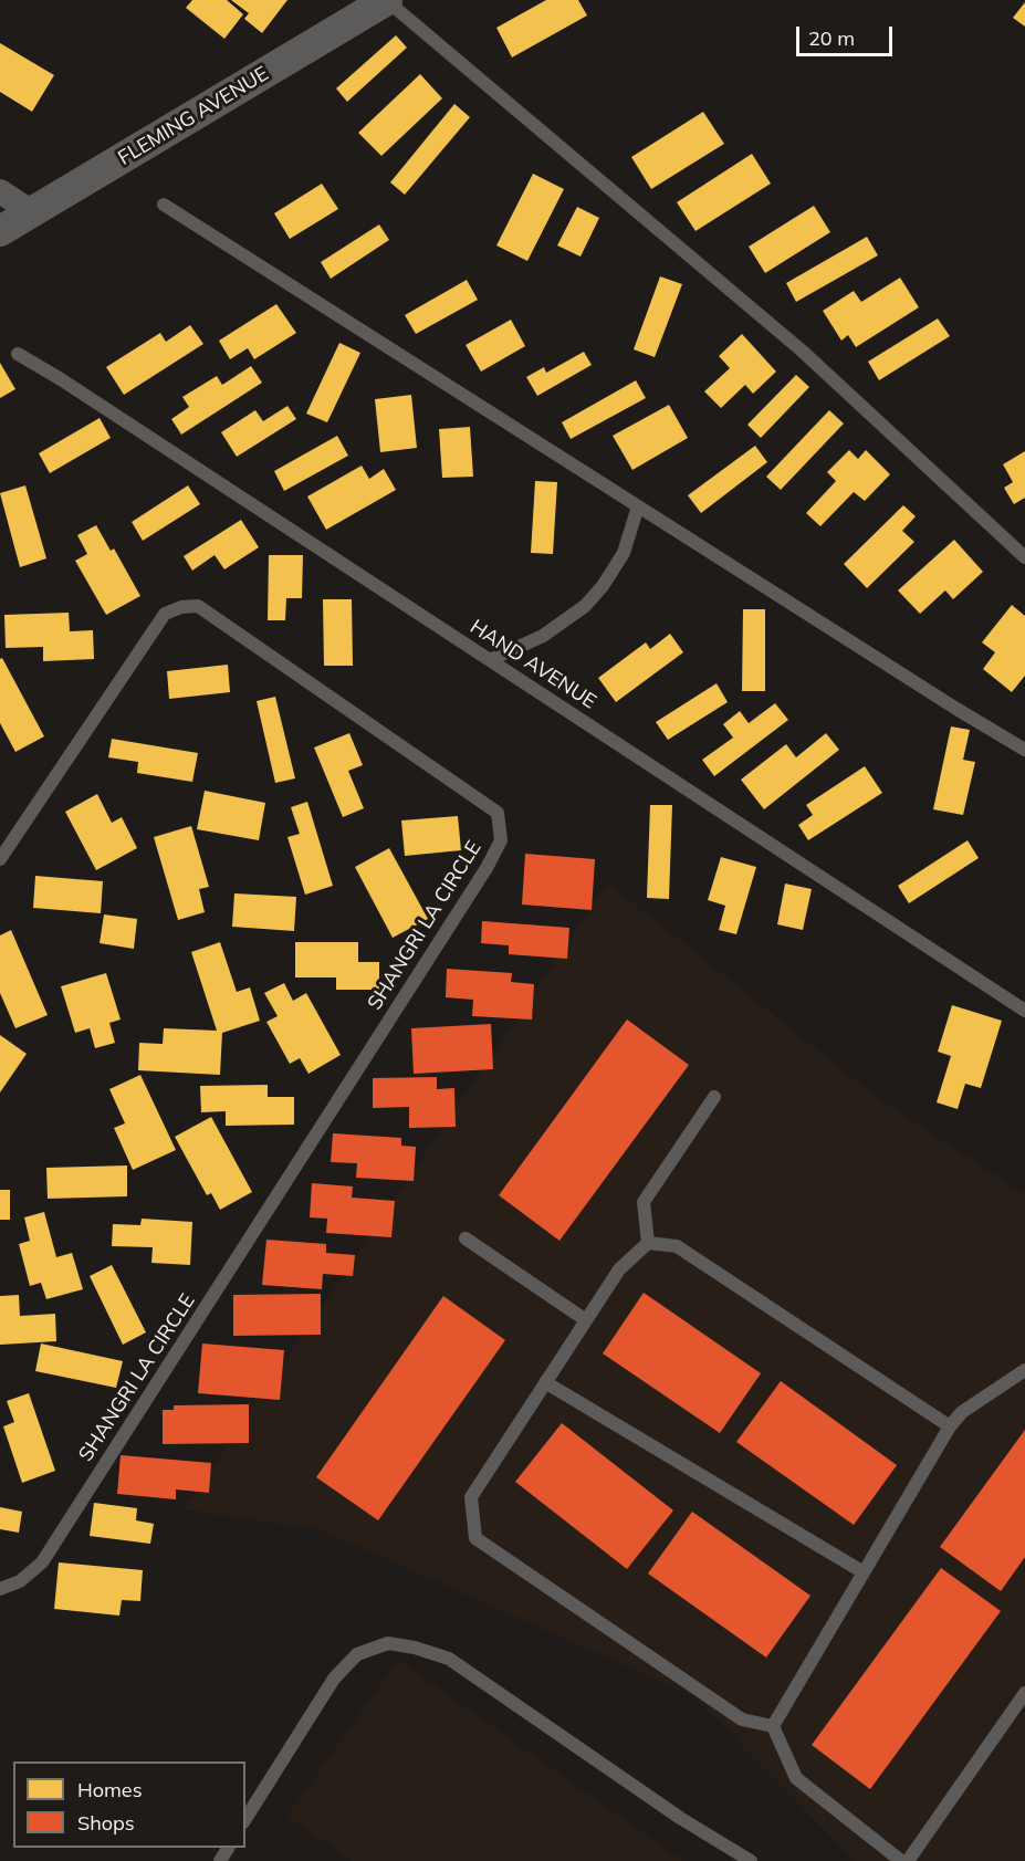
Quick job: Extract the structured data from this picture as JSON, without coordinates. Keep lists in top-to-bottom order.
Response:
{
  "streets": {
    "street": ["FLEMING AVENUE"],
    "lane": ["HAND AVENUE", "SHANGRI LA CIRCLE"]
  },
  "legend": ["Homes", "Shops"],
  "scale_bar": "20 m"
}
